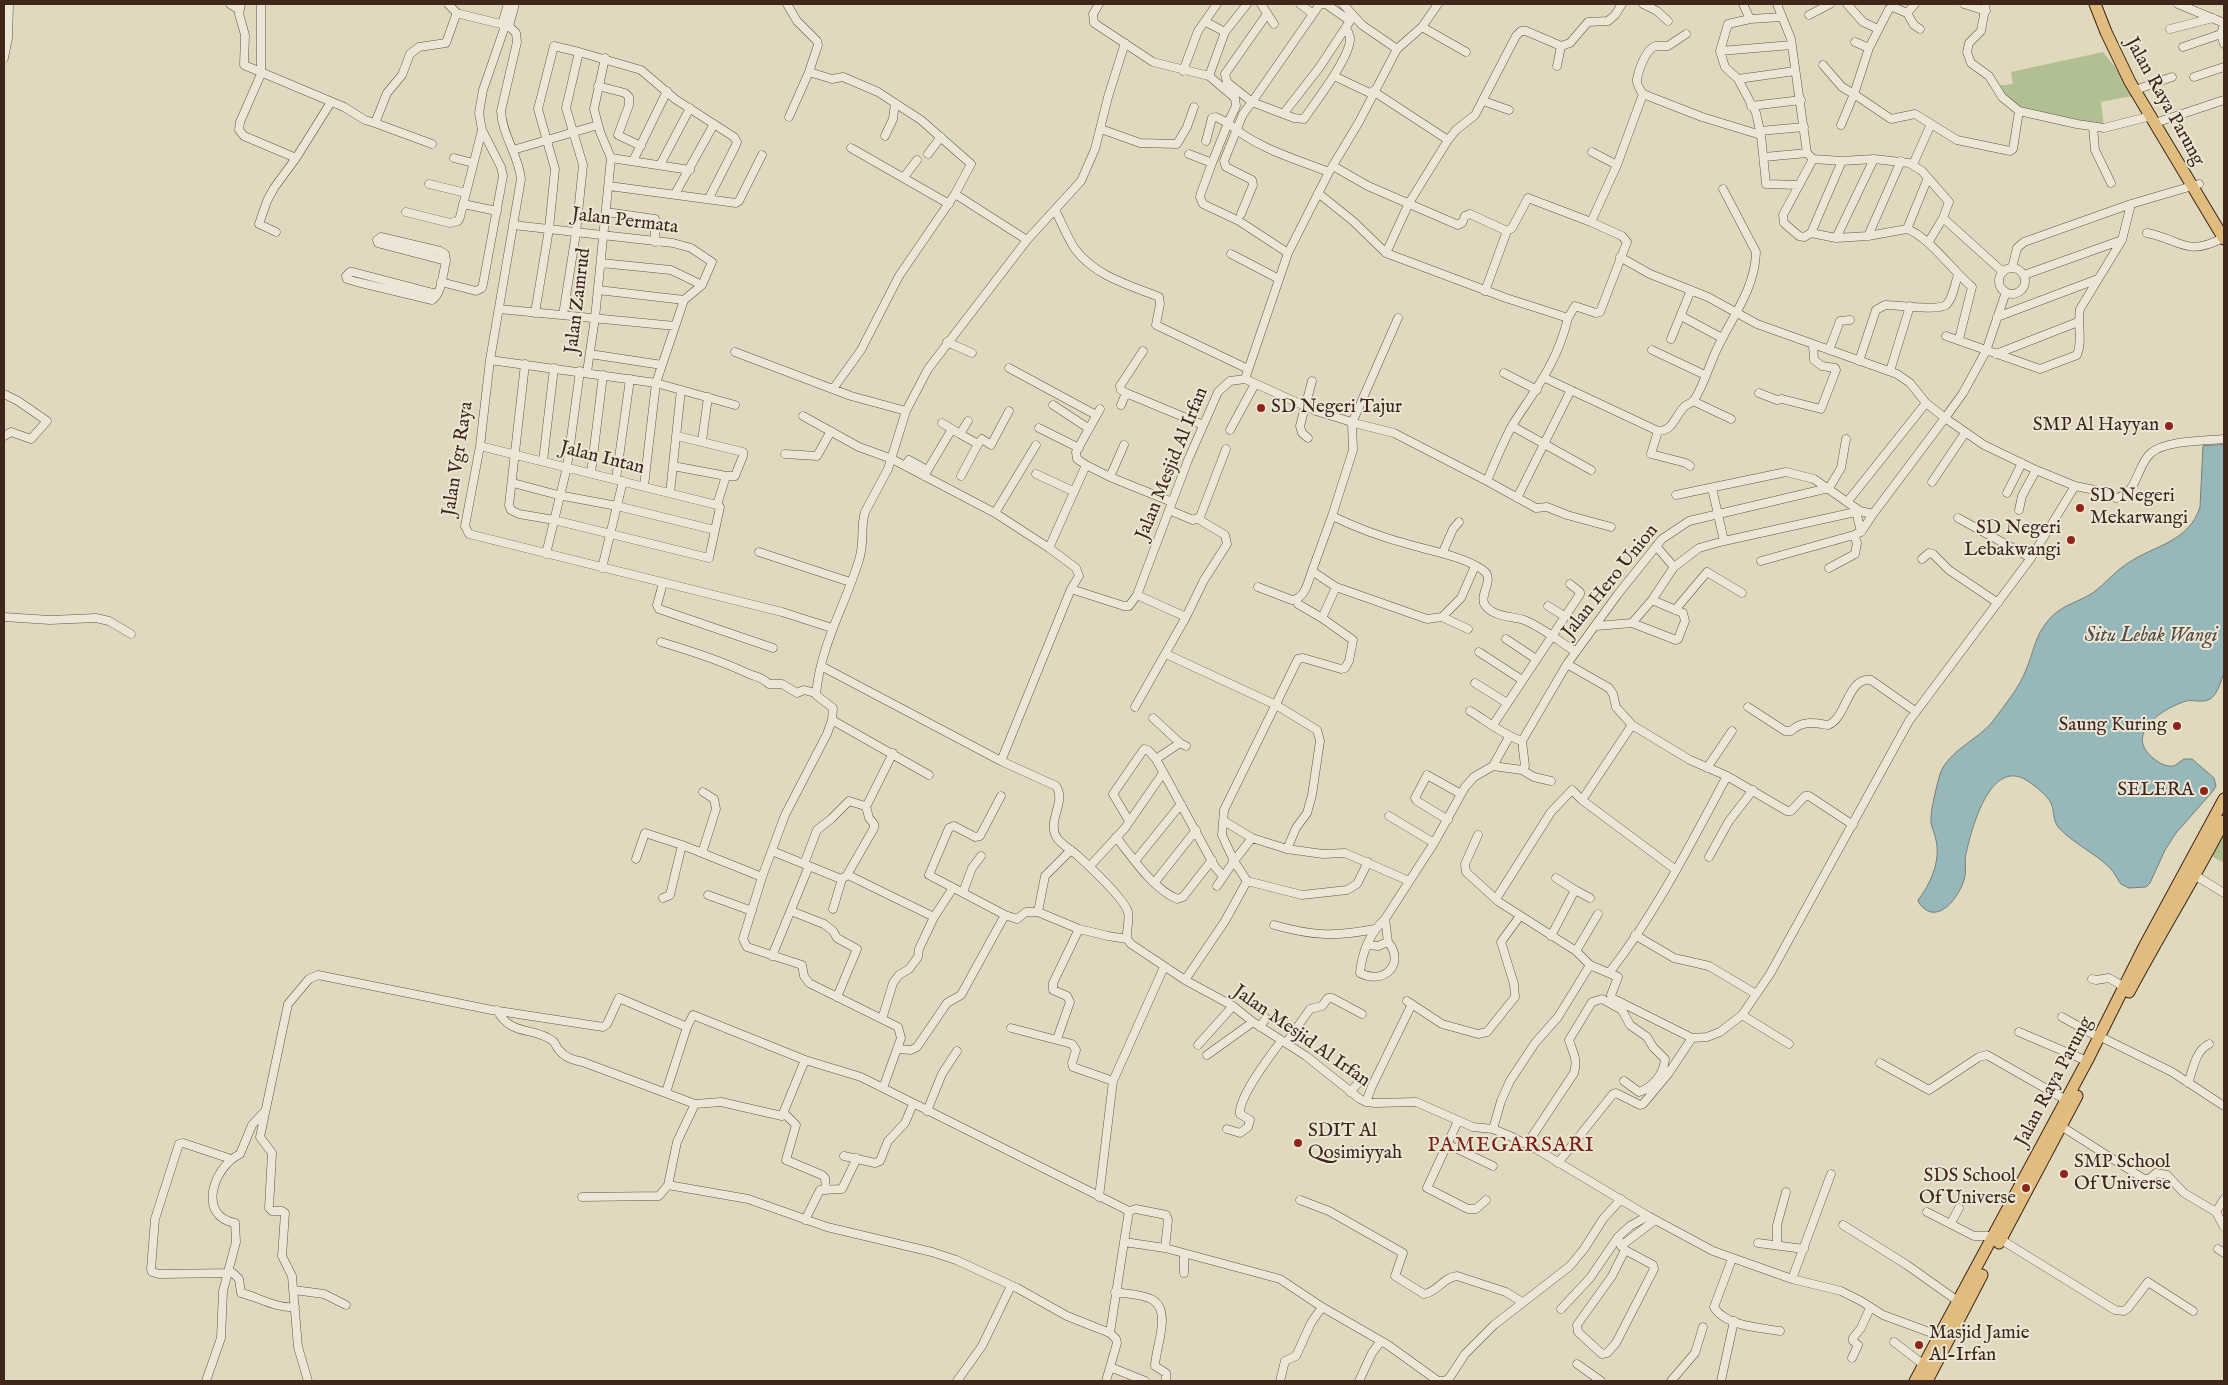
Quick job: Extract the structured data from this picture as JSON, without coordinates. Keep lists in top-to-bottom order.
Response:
{
  "streets": {
    "highway": ["Jalan Raya Parung"],
    "street": [
      "Jalan Permata",
      "Jalan Zamrud",
      "Jalan Vgr Raya",
      "Jalan Intan",
      "Jalan Mesjid Al Irfan",
      "Jalan Hero Union"
    ]
  },
  "crossings": [
    ["Jalan Raya Parung", "Jalan Mesjid Al Irfan"],
    ["Jalan Permata", "Jalan Zamrud"],
    ["Jalan Permata", "Jalan Vgr Raya"],
    ["Jalan Zamrud", "Jalan Vgr Raya"],
    ["Jalan Zamrud", "Jalan Intan"],
    ["Jalan Vgr Raya", "Jalan Intan"]
  ],
  "districts": ["PAMEGARSARI"],
  "water": ["Situ Lebak Wangi"],
  "places": [
    "SD Negeri Tajur",
    "SMP Al Hayyan",
    "SD Negeri Mekarwangi",
    "SD Negeri Lebakwangi",
    "Saung Kuring",
    "SELERA",
    "SDIT Al Qosimiyyah",
    "SMP School Of Universe",
    "SDS School Of Universe",
    "Masjid Jamie Al-Irfan"
  ]
}
